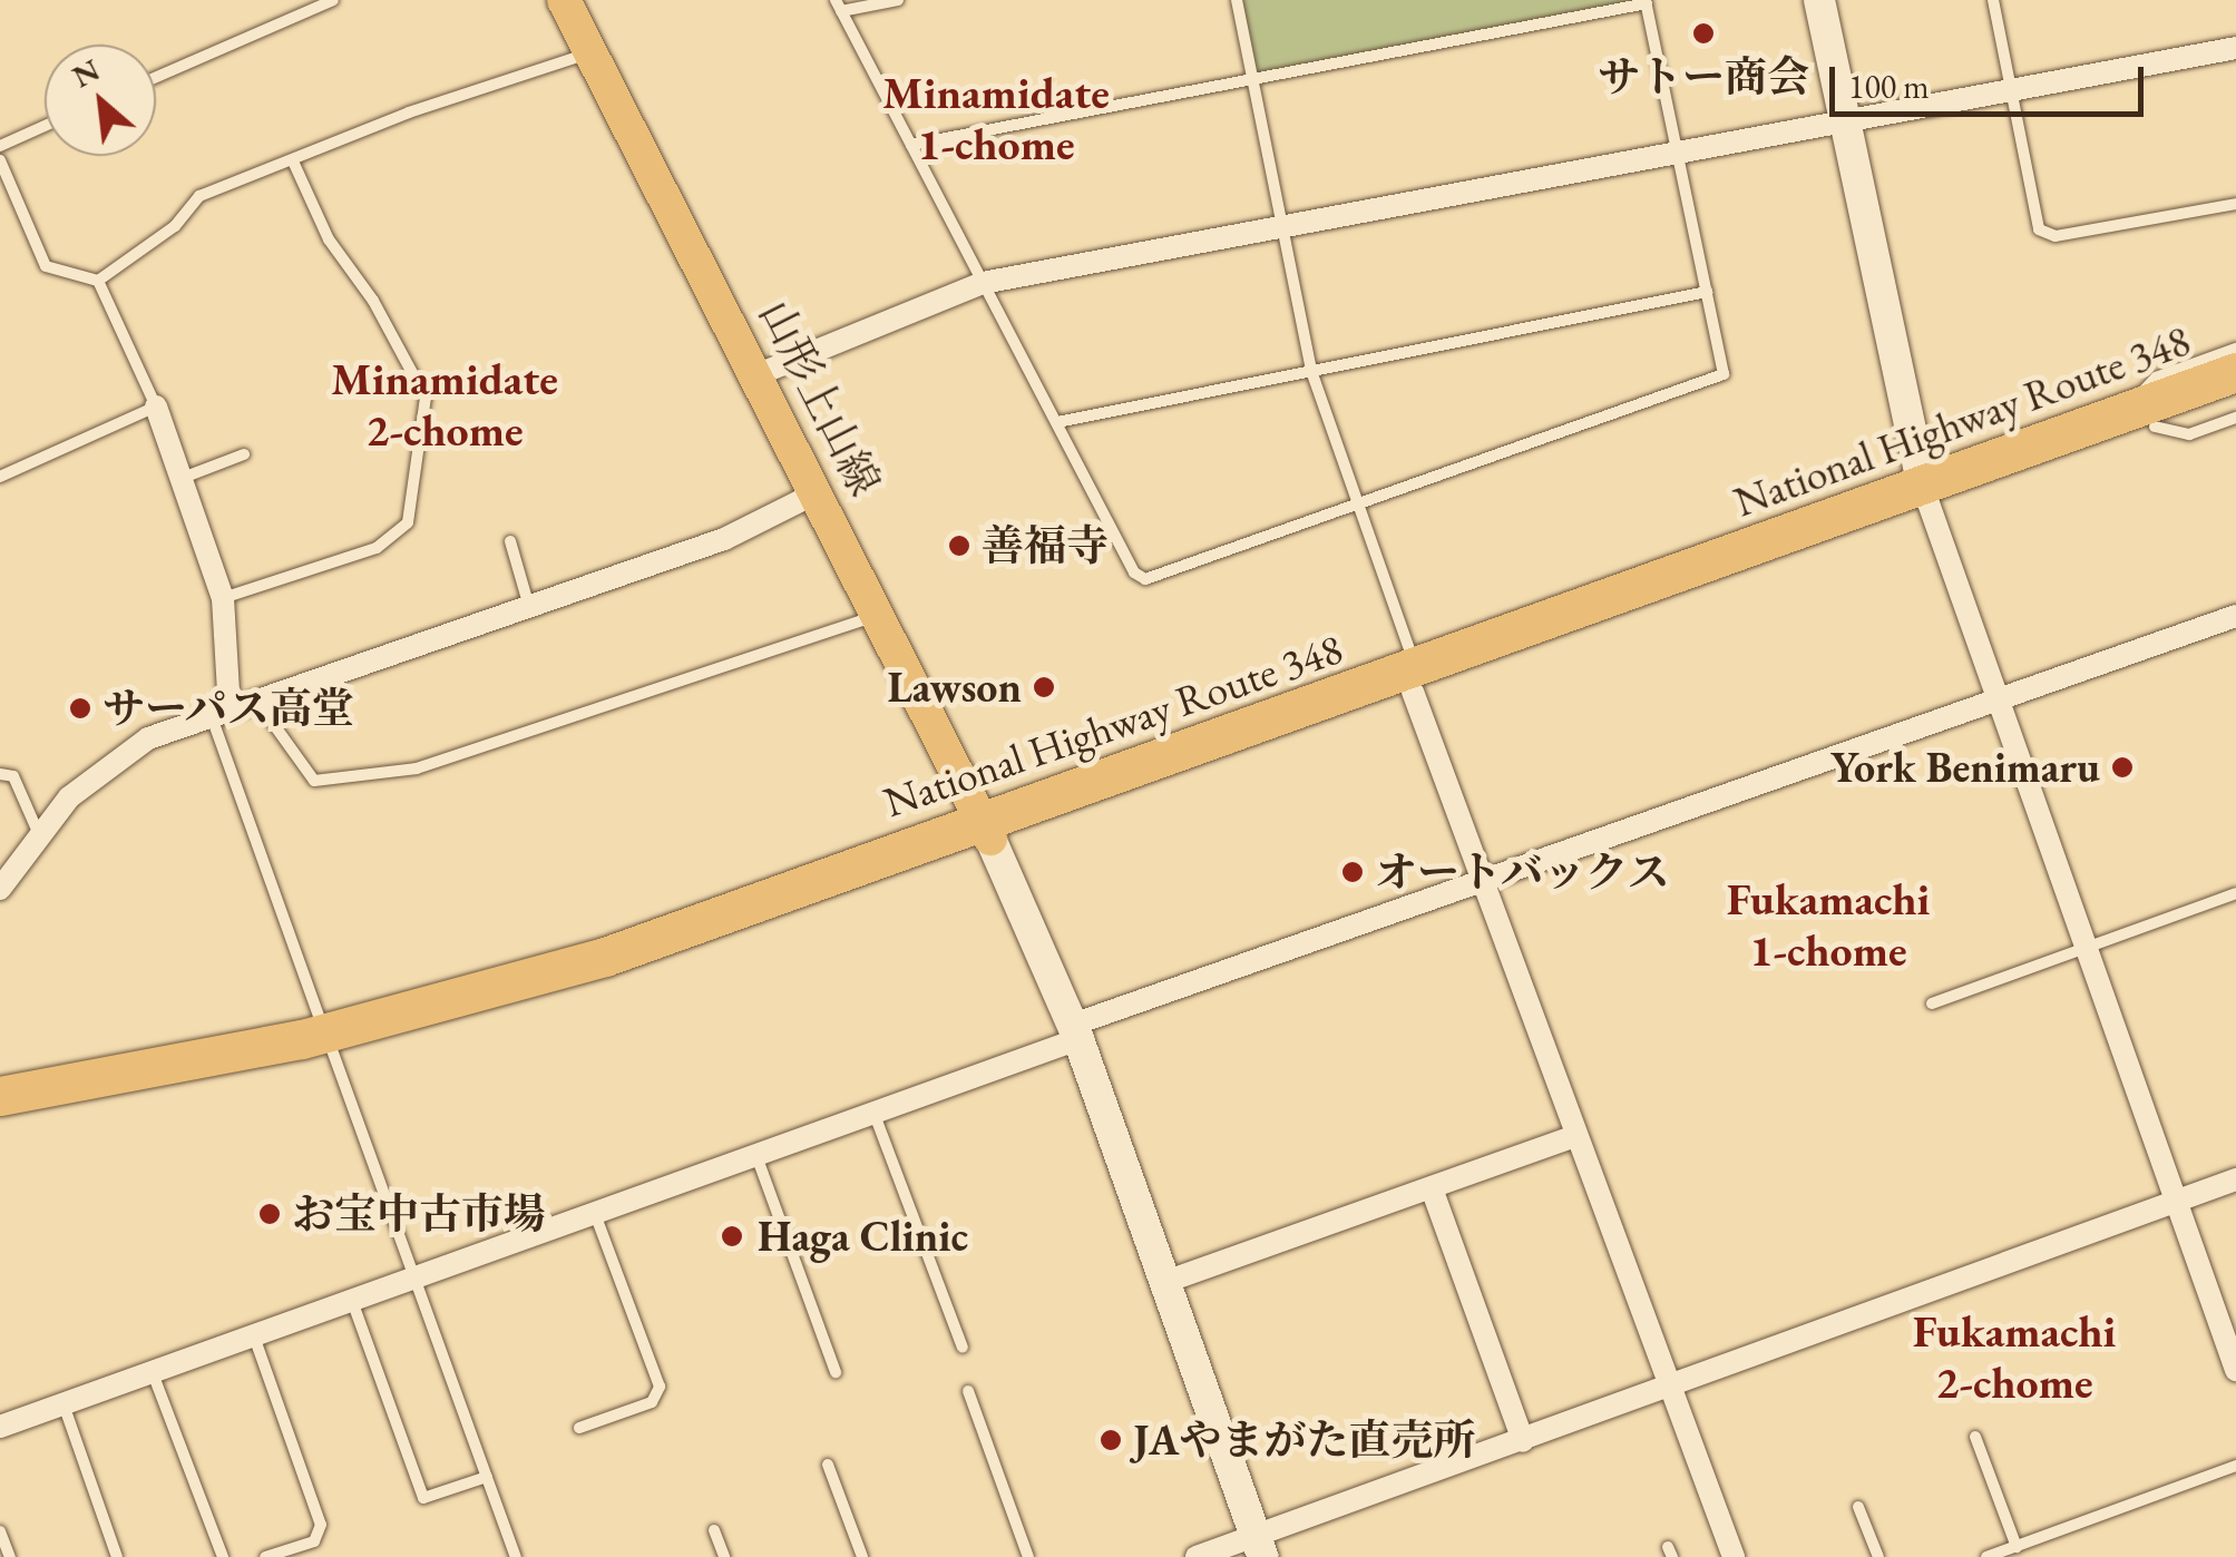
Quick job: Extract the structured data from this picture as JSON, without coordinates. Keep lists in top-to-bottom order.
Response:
{
  "streets": {
    "highway": ["National Highway Route 348"],
    "main road": ["山形上山線"]
  },
  "crossings": [
    ["山形上山線", "National Highway Route 348"]
  ],
  "districts": [
    "Minamidate 1-chome",
    "Minamidate 2-chome",
    "Fukamachi 1-chome",
    "Fukamachi 2-chome"
  ],
  "places": [
    "サトー商会",
    "善福寺",
    "Lawson",
    "サーパス高堂",
    "York Benimaru",
    "オートバックス",
    "お宝中古市場",
    "Haga Clinic",
    "JAやまがた直売所"
  ],
  "scale_bar": "100 m",
  "north": "top left"
}
